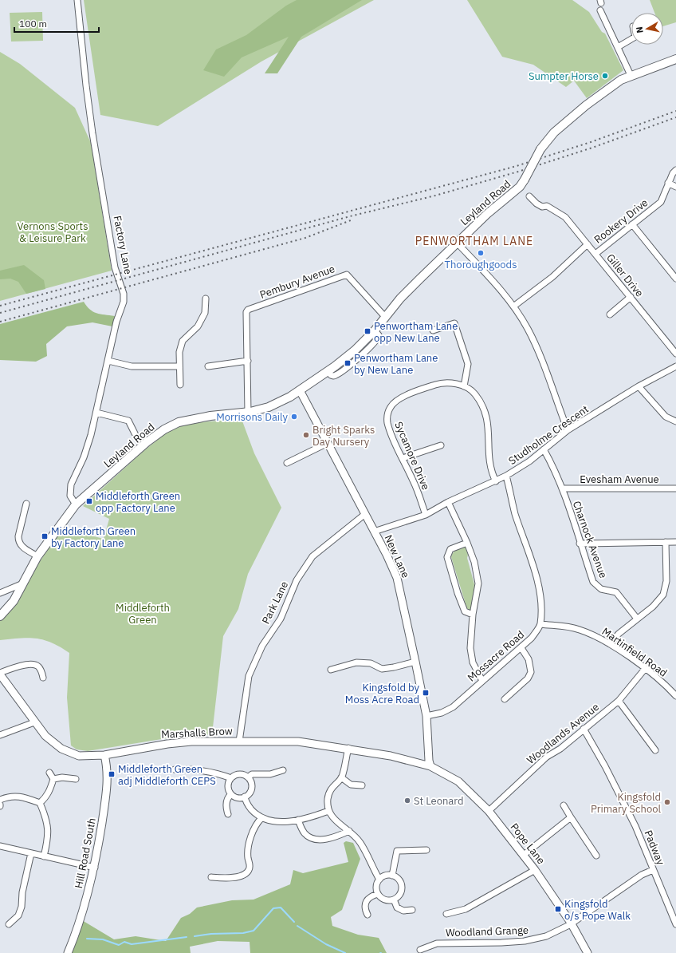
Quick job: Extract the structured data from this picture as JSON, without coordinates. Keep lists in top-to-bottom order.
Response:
{
  "streets": {
    "main road": ["Leyland Road"],
    "street": [
      "Rookery Drive",
      "Factory Lane",
      "Giller Drive",
      "Pembury Avenue",
      "Studholme Crescent",
      "Sycamore Drive",
      "Evesham Avenue",
      "Charnock Avenue",
      "New Lane",
      "Park Lane",
      "Martinfield Road",
      "Mossacre Road",
      "Marshalls Brow",
      "Woodlands Avenue",
      "Pope Lane",
      "Padway",
      "Hill Road South",
      "Woodland Grange"
    ]
  },
  "crossings": [
    ["Leyland Road", "Factory Lane"],
    ["Leyland Road", "Pembury Avenue"],
    ["Leyland Road", "New Lane"],
    ["Rookery Drive", "Giller Drive"],
    ["Studholme Crescent", "Sycamore Drive"],
    ["Studholme Crescent", "Charnock Avenue"],
    ["Studholme Crescent", "New Lane"],
    ["Evesham Avenue", "Charnock Avenue"],
    ["New Lane", "Park Lane"],
    ["New Lane", "Mossacre Road"],
    ["New Lane", "Marshalls Brow"],
    ["New Lane", "Pope Lane"],
    ["Park Lane", "Marshalls Brow"],
    ["Martinfield Road", "Mossacre Road"],
    ["Martinfield Road", "Woodlands Avenue"],
    ["Marshalls Brow", "Pope Lane"],
    ["Marshalls Brow", "Hill Road South"],
    ["Woodlands Avenue", "Pope Lane"],
    ["Woodlands Avenue", "Padway"],
    ["Pope Lane", "Woodland Grange"],
    ["Padway", "Woodland Grange"]
  ],
  "districts": ["PENWORTHAM LANE"],
  "parks": ["Vernons Sports & Leisure Park", "Middleforth Green"],
  "places": {
    "other": [
      "Sumpter Horse",
      "Thoroughgoods",
      "Morrisons Daily",
      "Bright Sparks Day Nursery",
      "St Leonard",
      "Kingsfold Primary School"
    ],
    "transit": [
      "Penwortham Lane opp New Lane",
      "Penwortham Lane by New Lane",
      "Middleforth Green opp Factory Lane",
      "Middleforth Green by Factory Lane",
      "Kingsfold by Moss Acre Road",
      "Middleforth Green adj Middleforth CEPS",
      "Kingsfold o/s Pope Walk"
    ]
  },
  "scale_bar": "100 m",
  "north": "left"
}
